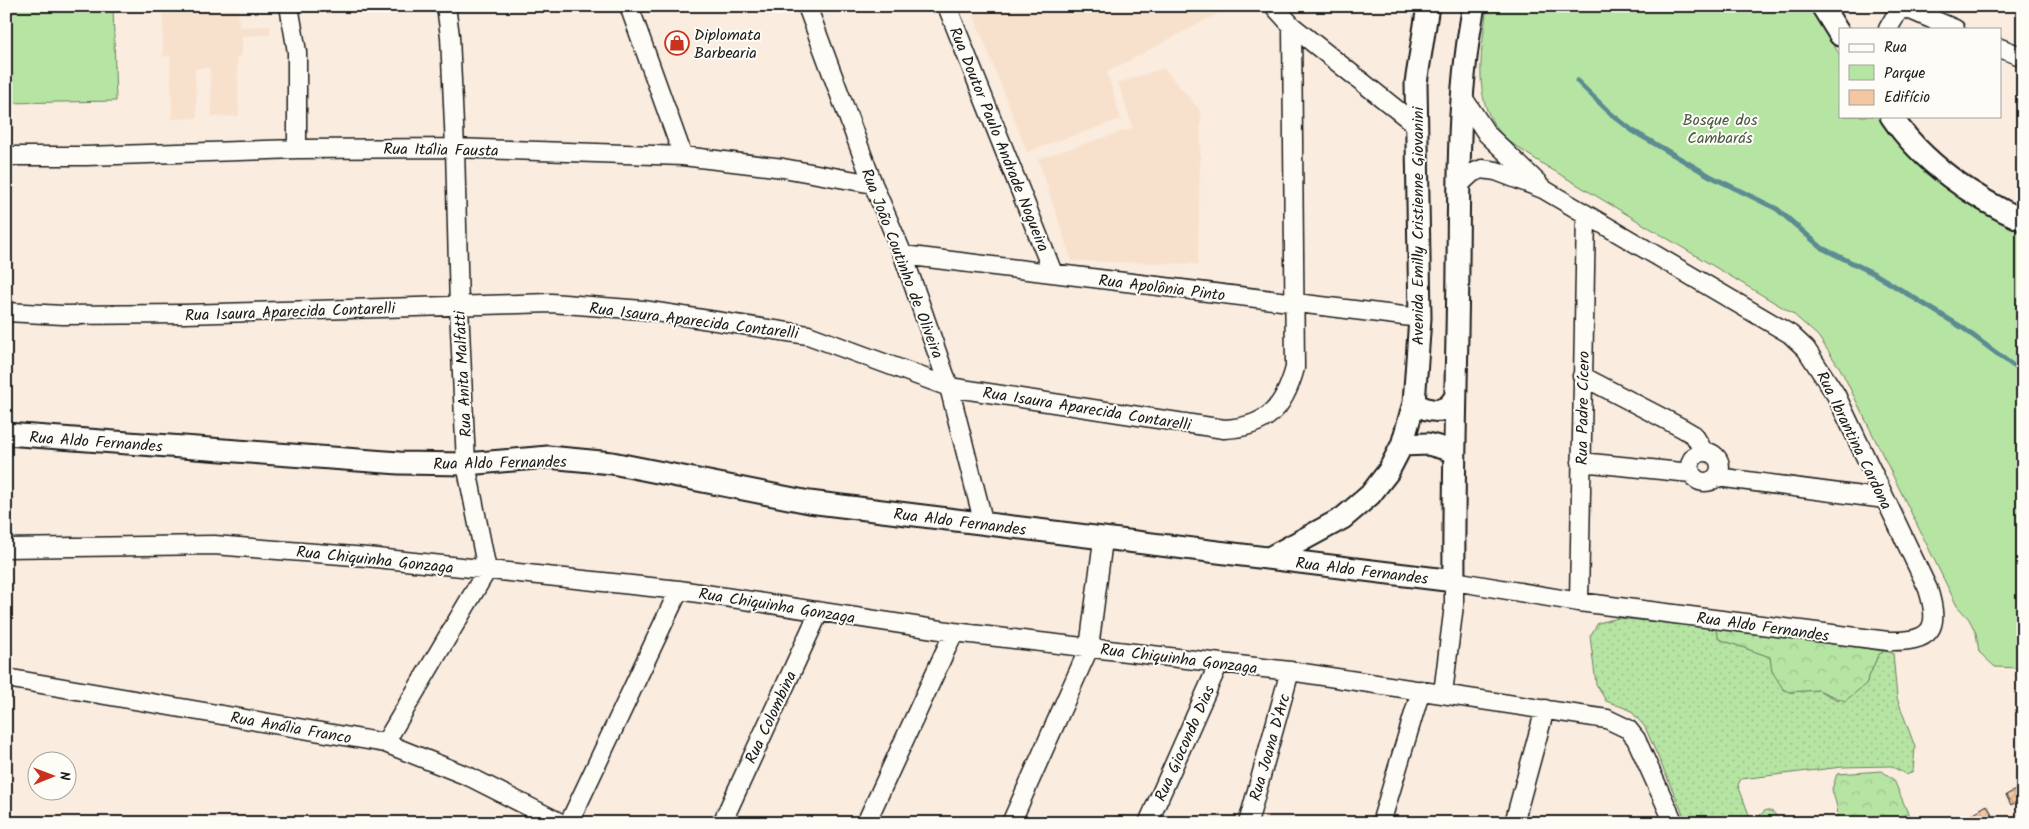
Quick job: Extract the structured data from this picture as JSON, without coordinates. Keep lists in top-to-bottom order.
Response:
{
  "streets": {
    "street": [
      "Rua Doutor Paulo Andrade Nogueira",
      "Rua Itália Fausta",
      "Avenida Emilly Cristienne Giovanini",
      "Rua João Coutinho de Oliveira",
      "Rua Apolônia Pinto",
      "Rua Isaura Aparecida Contarelli",
      "Rua Anita Malfatti",
      "Rua Padre Cícero",
      "Rua Ibrantina Cardona",
      "Rua Aldo Fernandes",
      "Rua Chiquinha Gonzaga",
      "Rua Colombina",
      "Rua Anália Franco",
      "Rua Giocondo Dias",
      "Rua Joana D'Arc"
    ]
  },
  "crossings": [
    ["Rua Doutor Paulo Andrade Nogueira", "Rua Apolônia Pinto"],
    ["Rua Itália Fausta", "Rua João Coutinho de Oliveira"],
    ["Rua Itália Fausta", "Rua Anita Malfatti"],
    ["Avenida Emilly Cristienne Giovanini", "Rua Apolônia Pinto"],
    ["Avenida Emilly Cristienne Giovanini", "Rua Aldo Fernandes"],
    ["Rua João Coutinho de Oliveira", "Rua Apolônia Pinto"],
    ["Rua João Coutinho de Oliveira", "Rua Isaura Aparecida Contarelli"],
    ["Rua João Coutinho de Oliveira", "Rua Aldo Fernandes"],
    ["Rua Apolônia Pinto", "Rua Isaura Aparecida Contarelli"],
    ["Rua Isaura Aparecida Contarelli", "Rua Anita Malfatti"],
    ["Rua Anita Malfatti", "Rua Aldo Fernandes"],
    ["Rua Anita Malfatti", "Rua Chiquinha Gonzaga"],
    ["Rua Padre Cícero", "Rua Ibrantina Cardona"],
    ["Rua Padre Cícero", "Rua Aldo Fernandes"],
    ["Rua Ibrantina Cardona", "Rua Aldo Fernandes"],
    ["Rua Chiquinha Gonzaga", "Rua Colombina"],
    ["Rua Chiquinha Gonzaga", "Rua Giocondo Dias"],
    ["Rua Chiquinha Gonzaga", "Rua Joana D'Arc"]
  ],
  "parks": ["Bosque dos Cambarás"],
  "places": {
    "shop": ["Diplomata Barbearia"]
  },
  "legend": ["Rua", "Parque", "Edifício"],
  "north": "right"
}
